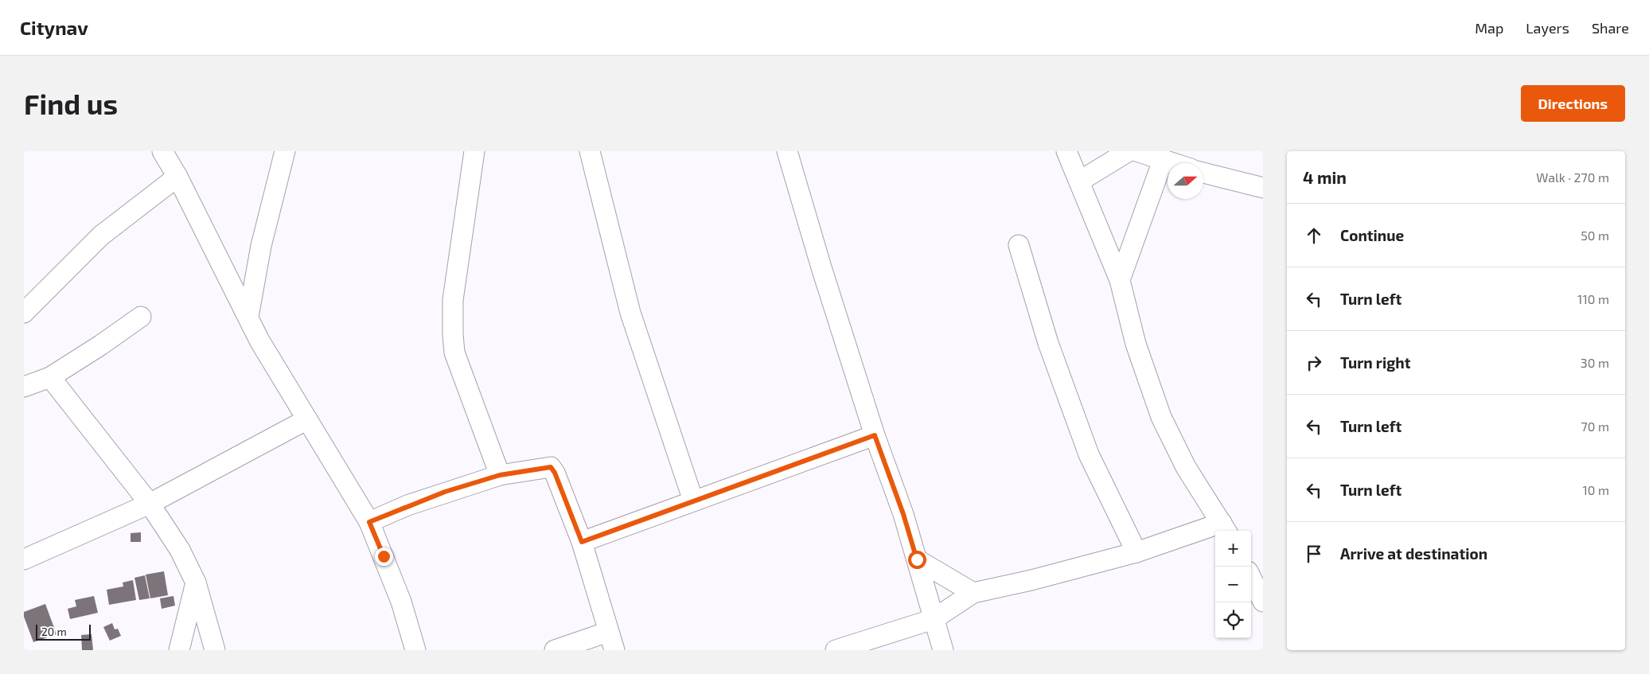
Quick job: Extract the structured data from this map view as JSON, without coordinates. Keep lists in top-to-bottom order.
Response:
{
  "scale_bar": "20 m",
  "north": "right",
  "page": {
    "header": "Citynav",
    "nav": ["Map", "Layers", "Share"],
    "buttons": "Directions",
    "title": "Find us",
    "heading": ["4 min", "Walk · 270 m"],
    "list": [
      ["Continue", "50 m"],
      ["Turn left", "110 m"],
      ["Turn right", "30 m"],
      ["Turn left", "70 m"],
      ["Turn left", "10 m"],
      "Arrive at destination"
    ],
    "map_buttons": ["+", "−"],
    "scale": "20 m"
  }
}
